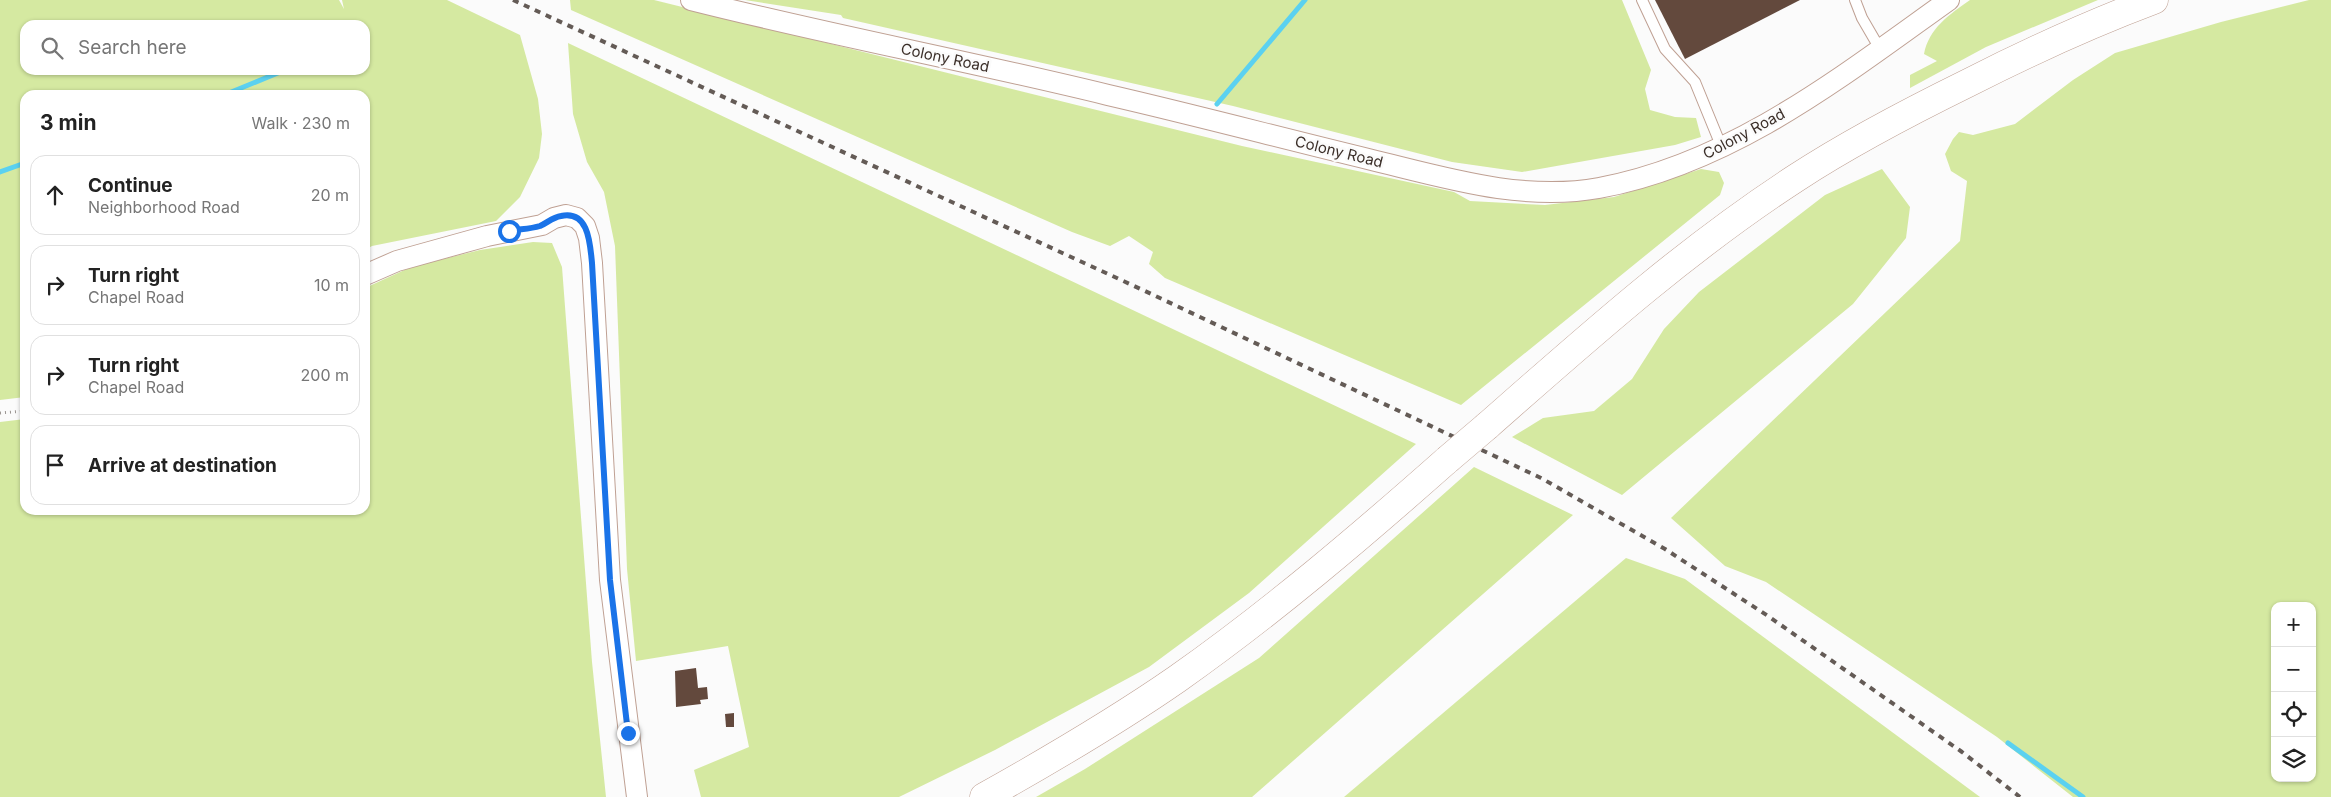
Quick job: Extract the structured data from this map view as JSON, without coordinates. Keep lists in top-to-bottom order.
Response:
{
  "streets": {
    "street": ["Colony Road"]
  },
  "page": {
    "search": "Search here",
    "heading": ["3 min", "Walk · 230 m"],
    "list": [
      ["Continue", "Neighborhood Road", "20 m"],
      ["Turn right", "Chapel Road", "10 m"],
      ["Turn right", "Chapel Road", "200 m"],
      "Arrive at destination"
    ],
    "map_buttons": ["+", "−"]
  }
}
